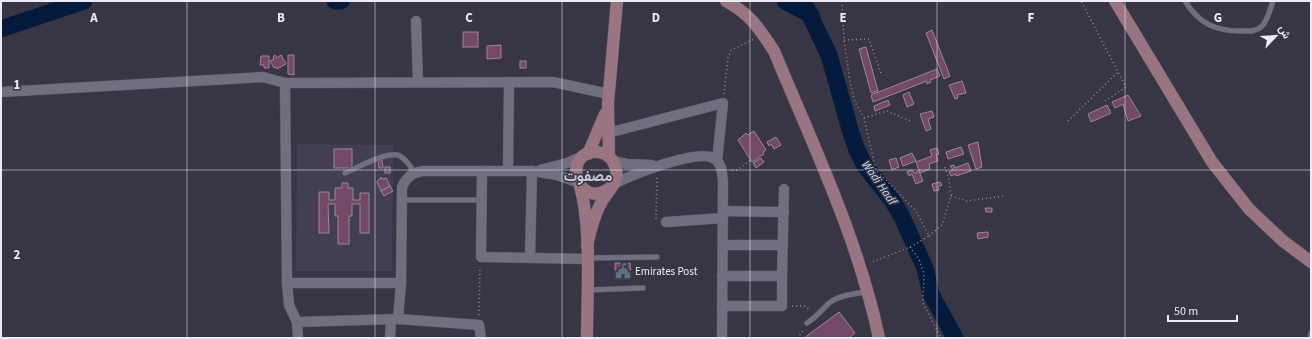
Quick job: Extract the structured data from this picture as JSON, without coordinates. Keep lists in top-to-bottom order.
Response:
{
  "districts": ["مصفوت"],
  "water": ["Wadi Hadf"],
  "places": {
    "public building": ["Emirates Post"]
  },
  "scale_bar": "50 m",
  "north": "top right",
  "grid": {
    "columns": [
      "A",
      "B",
      "C",
      "D",
      "E",
      "F",
      "G"
    ],
    "rows": ["1", "2"]
  }
}
